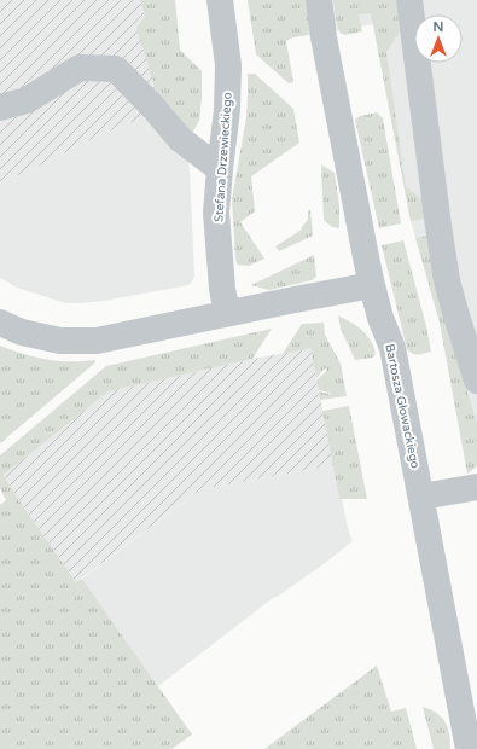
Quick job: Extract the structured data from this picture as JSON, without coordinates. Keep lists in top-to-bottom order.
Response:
{
  "streets": {
    "street": ["Stefana Drzewieckiego", "Bartosza Głowackiego"]
  },
  "north": "top"
}
